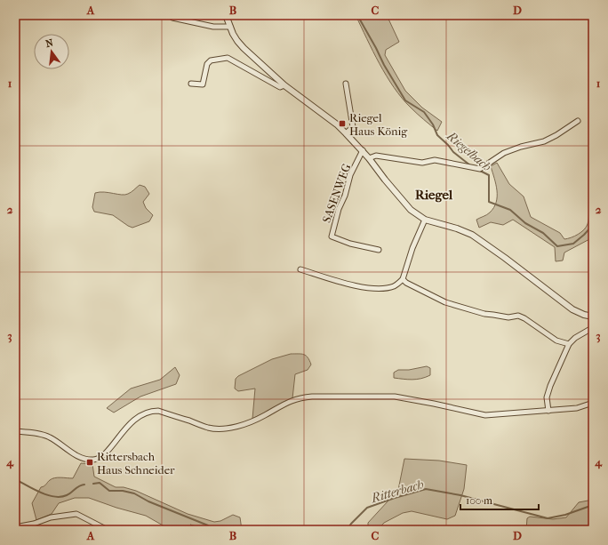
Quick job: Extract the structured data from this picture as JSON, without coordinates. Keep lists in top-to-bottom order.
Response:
{
  "streets": {
    "street": ["SASENWEG"]
  },
  "districts": ["Riegel"],
  "water": ["Riegelbach", "Ritterbach"],
  "places": {
    "transit": ["Riegel Haus König", "Rittersbach Haus Schneider"]
  },
  "scale_bar": "100 m",
  "north": "top",
  "grid": {
    "columns": [
      "A",
      "B",
      "C",
      "D"
    ],
    "rows": [
      "1",
      "2",
      "3",
      "4"
    ]
  }
}
